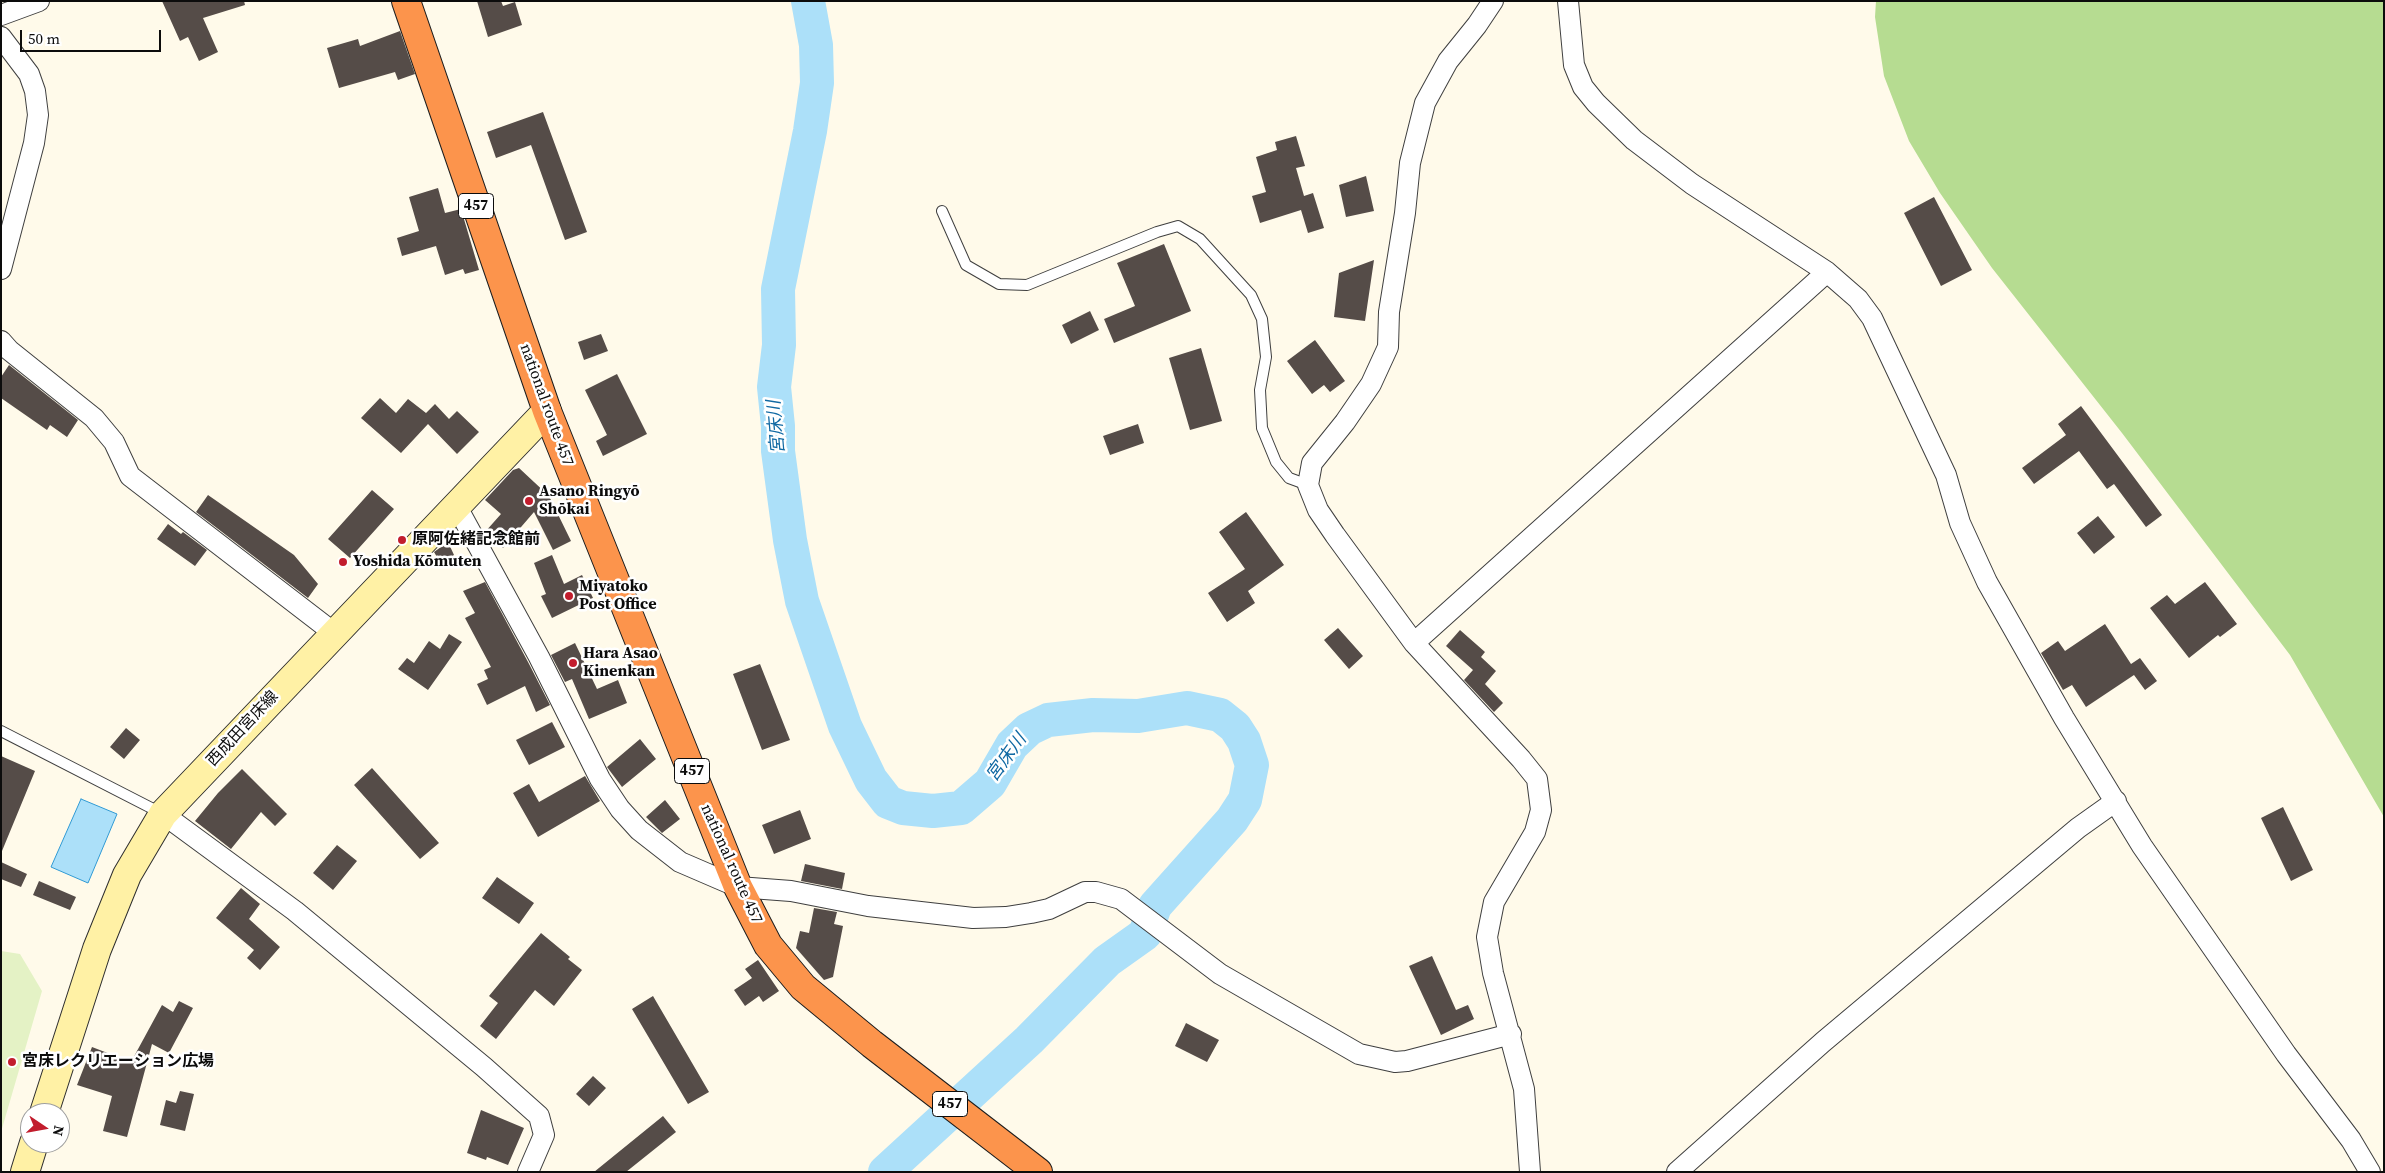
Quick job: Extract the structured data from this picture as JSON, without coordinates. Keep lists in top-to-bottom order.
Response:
{
  "streets": {
    "highway": ["457", "national route 457"],
    "main road": ["西成田宮床線"]
  },
  "crossings": [
    ["national route 457", "西成田宮床線"]
  ],
  "water": ["宮床川"],
  "places": [
    "Asano Ringyō Shōkai",
    "原阿佐緒記念館前",
    "Yoshida Kōmuten",
    "Miyatoko Post Office",
    "Hara Asao Kinenkan",
    "宮床レクリエーション広場"
  ],
  "scale_bar": "50 m",
  "north": "right"
}
